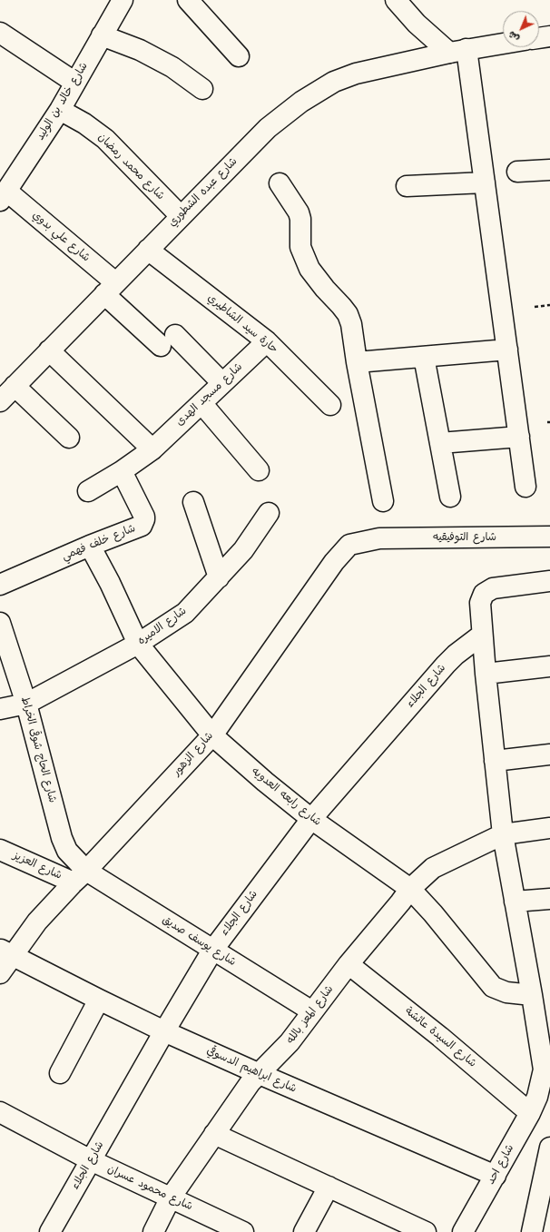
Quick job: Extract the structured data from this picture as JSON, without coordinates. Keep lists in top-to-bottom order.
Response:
{
  "streets": {
    "street": [
      "شارع خالد بن الوليد",
      "شارع محمد رمضان",
      "شارع عبده الشطوري",
      "شارع علي بدوي",
      "حارة سيد الشاطيري",
      "شارع مسجد الهدى",
      "شارع التوفيقيه",
      "شارع خلف فهمي",
      "شارع الاميره",
      "شارع الجلاء",
      "شارع الحاج شوقى الخراط",
      "شارع الزهور",
      "شارع رابعه العدويه",
      "شارع العزيز",
      "شارع يوسف صديق",
      "شارع المعز بالله",
      "شارع السيدة عائشة",
      "شارع ابراهيم الدسوقي",
      "شارع احد",
      "شارع محمود عسران"
    ]
  },
  "crossings": [
    ["شارع خالد بن الوليد", "شارع محمد رمضان"],
    ["شارع خالد بن الوليد", "شارع علي بدوي"],
    ["شارع محمد رمضان", "شارع عبده الشطوري"],
    ["شارع عبده الشطوري", "شارع علي بدوي"],
    ["شارع عبده الشطوري", "حارة سيد الشاطيري"],
    ["شارع علي بدوي", "شارع مسجد الهدى"],
    ["حارة سيد الشاطيري", "شارع مسجد الهدى"],
    ["شارع مسجد الهدى", "شارع خلف فهمي"],
    ["شارع التوفيقيه", "شارع الزهور"],
    ["شارع خلف فهمي", "شارع رابعه العدويه"],
    ["شارع الاميره", "شارع الحاج شوقى الخراط"],
    ["شارع الاميره", "شارع رابعه العدويه"],
    ["شارع الجلاء", "شارع رابعه العدويه"],
    ["شارع الجلاء", "شارع يوسف صديق"],
    ["شارع الجلاء", "شارع ابراهيم الدسوقي"],
    ["شارع الجلاء", "شارع محمود عسران"],
    ["شارع الحاج شوقى الخراط", "شارع الزهور"],
    ["شارع الحاج شوقى الخراط", "شارع العزيز"],
    ["شارع الحاج شوقى الخراط", "شارع يوسف صديق"],
    ["شارع الزهور", "شارع رابعه العدويه"],
    ["شارع الزهور", "شارع العزيز"],
    ["شارع الزهور", "شارع يوسف صديق"],
    ["شارع الزهور", "شارع ابراهيم الدسوقي"],
    ["شارع رابعه العدويه", "شارع المعز بالله"],
    ["شارع العزيز", "شارع يوسف صديق"],
    ["شارع يوسف صديق", "شارع المعز بالله"],
    ["شارع المعز بالله", "شارع السيدة عائشة"],
    ["شارع المعز بالله", "شارع ابراهيم الدسوقي"],
    ["شارع المعز بالله", "شارع محمود عسران"],
    ["شارع السيدة عائشة", "شارع احد"],
    ["شارع ابراهيم الدسوقي", "شارع احد"]
  ],
  "north": "bottom left"
}
